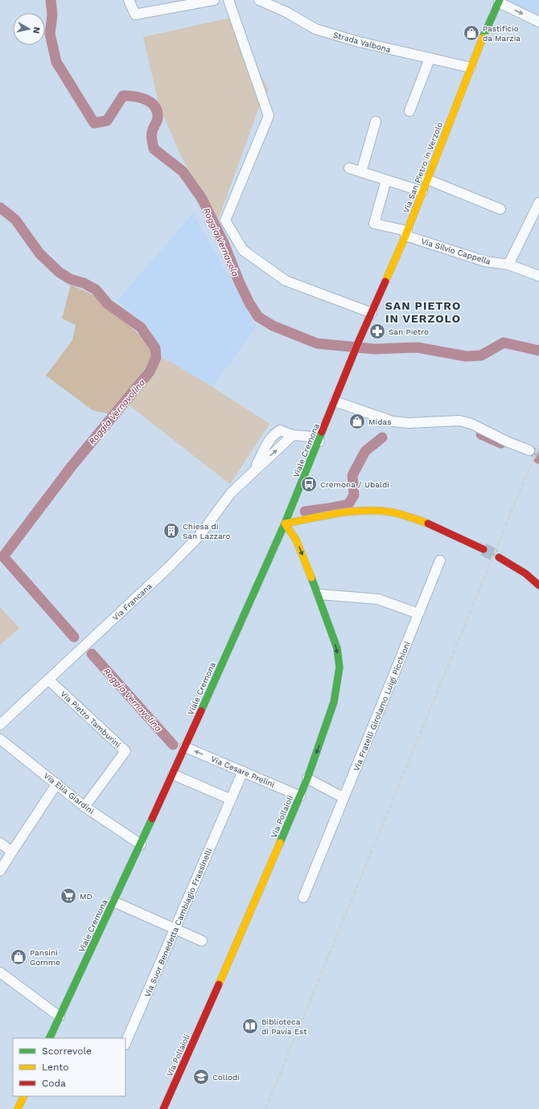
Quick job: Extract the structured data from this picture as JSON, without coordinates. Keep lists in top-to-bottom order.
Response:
{
  "streets": {
    "main road": ["Via San Pietro in Verzolo", "Viale Cremona", "Via Pollaioli"],
    "street": [
      "Strada Valbona",
      "Via Silvio Cappella",
      "Via Francana",
      "Via Fratelli Girolamo Luigi Picchioni",
      "Via Pietro Tamburini",
      "Via Cesare Prelini",
      "Via Elia Giardini",
      "Via Suor Benedetta Cambiagio Frassinelli"
    ]
  },
  "crossings": [
    ["Strada Valbona", "Via San Pietro in Verzolo"],
    ["Via San Pietro in Verzolo", "Via Silvio Cappella"],
    ["Via San Pietro in Verzolo", "Viale Cremona"],
    ["Viale Cremona", "Via Francana"],
    ["Viale Cremona", "Via Cesare Prelini"],
    ["Viale Cremona", "Via Elia Giardini"],
    ["Viale Cremona", "Via Pollaioli"],
    ["Via Francana", "Via Pietro Tamburini"],
    ["Via Pietro Tamburini", "Via Elia Giardini"],
    ["Via Cesare Prelini", "Via Pollaioli"],
    ["Via Cesare Prelini", "Via Suor Benedetta Cambiagio Frassinelli"]
  ],
  "one_way": ["Via Pollaioli"],
  "districts": ["SAN PIETRO IN VERZOLO"],
  "water": ["Roggia Vernavola", "Roggia Vernavolina"],
  "places": {
    "shop": ["Pastificio da Marzia", "Midas", "Pansini Gomme"],
    "pharmacy": ["San Pietro"],
    "bus stop": ["Cremona / Ubaldi"],
    "building": ["Chiesa di San Lazzaro"],
    "supermarket": ["MD"],
    "library": ["Biblioteca di Pavia Est"],
    "school or university": ["Collodi"]
  },
  "legend": ["Scorrevole", "Lento", "Coda"],
  "north": "right"
}
